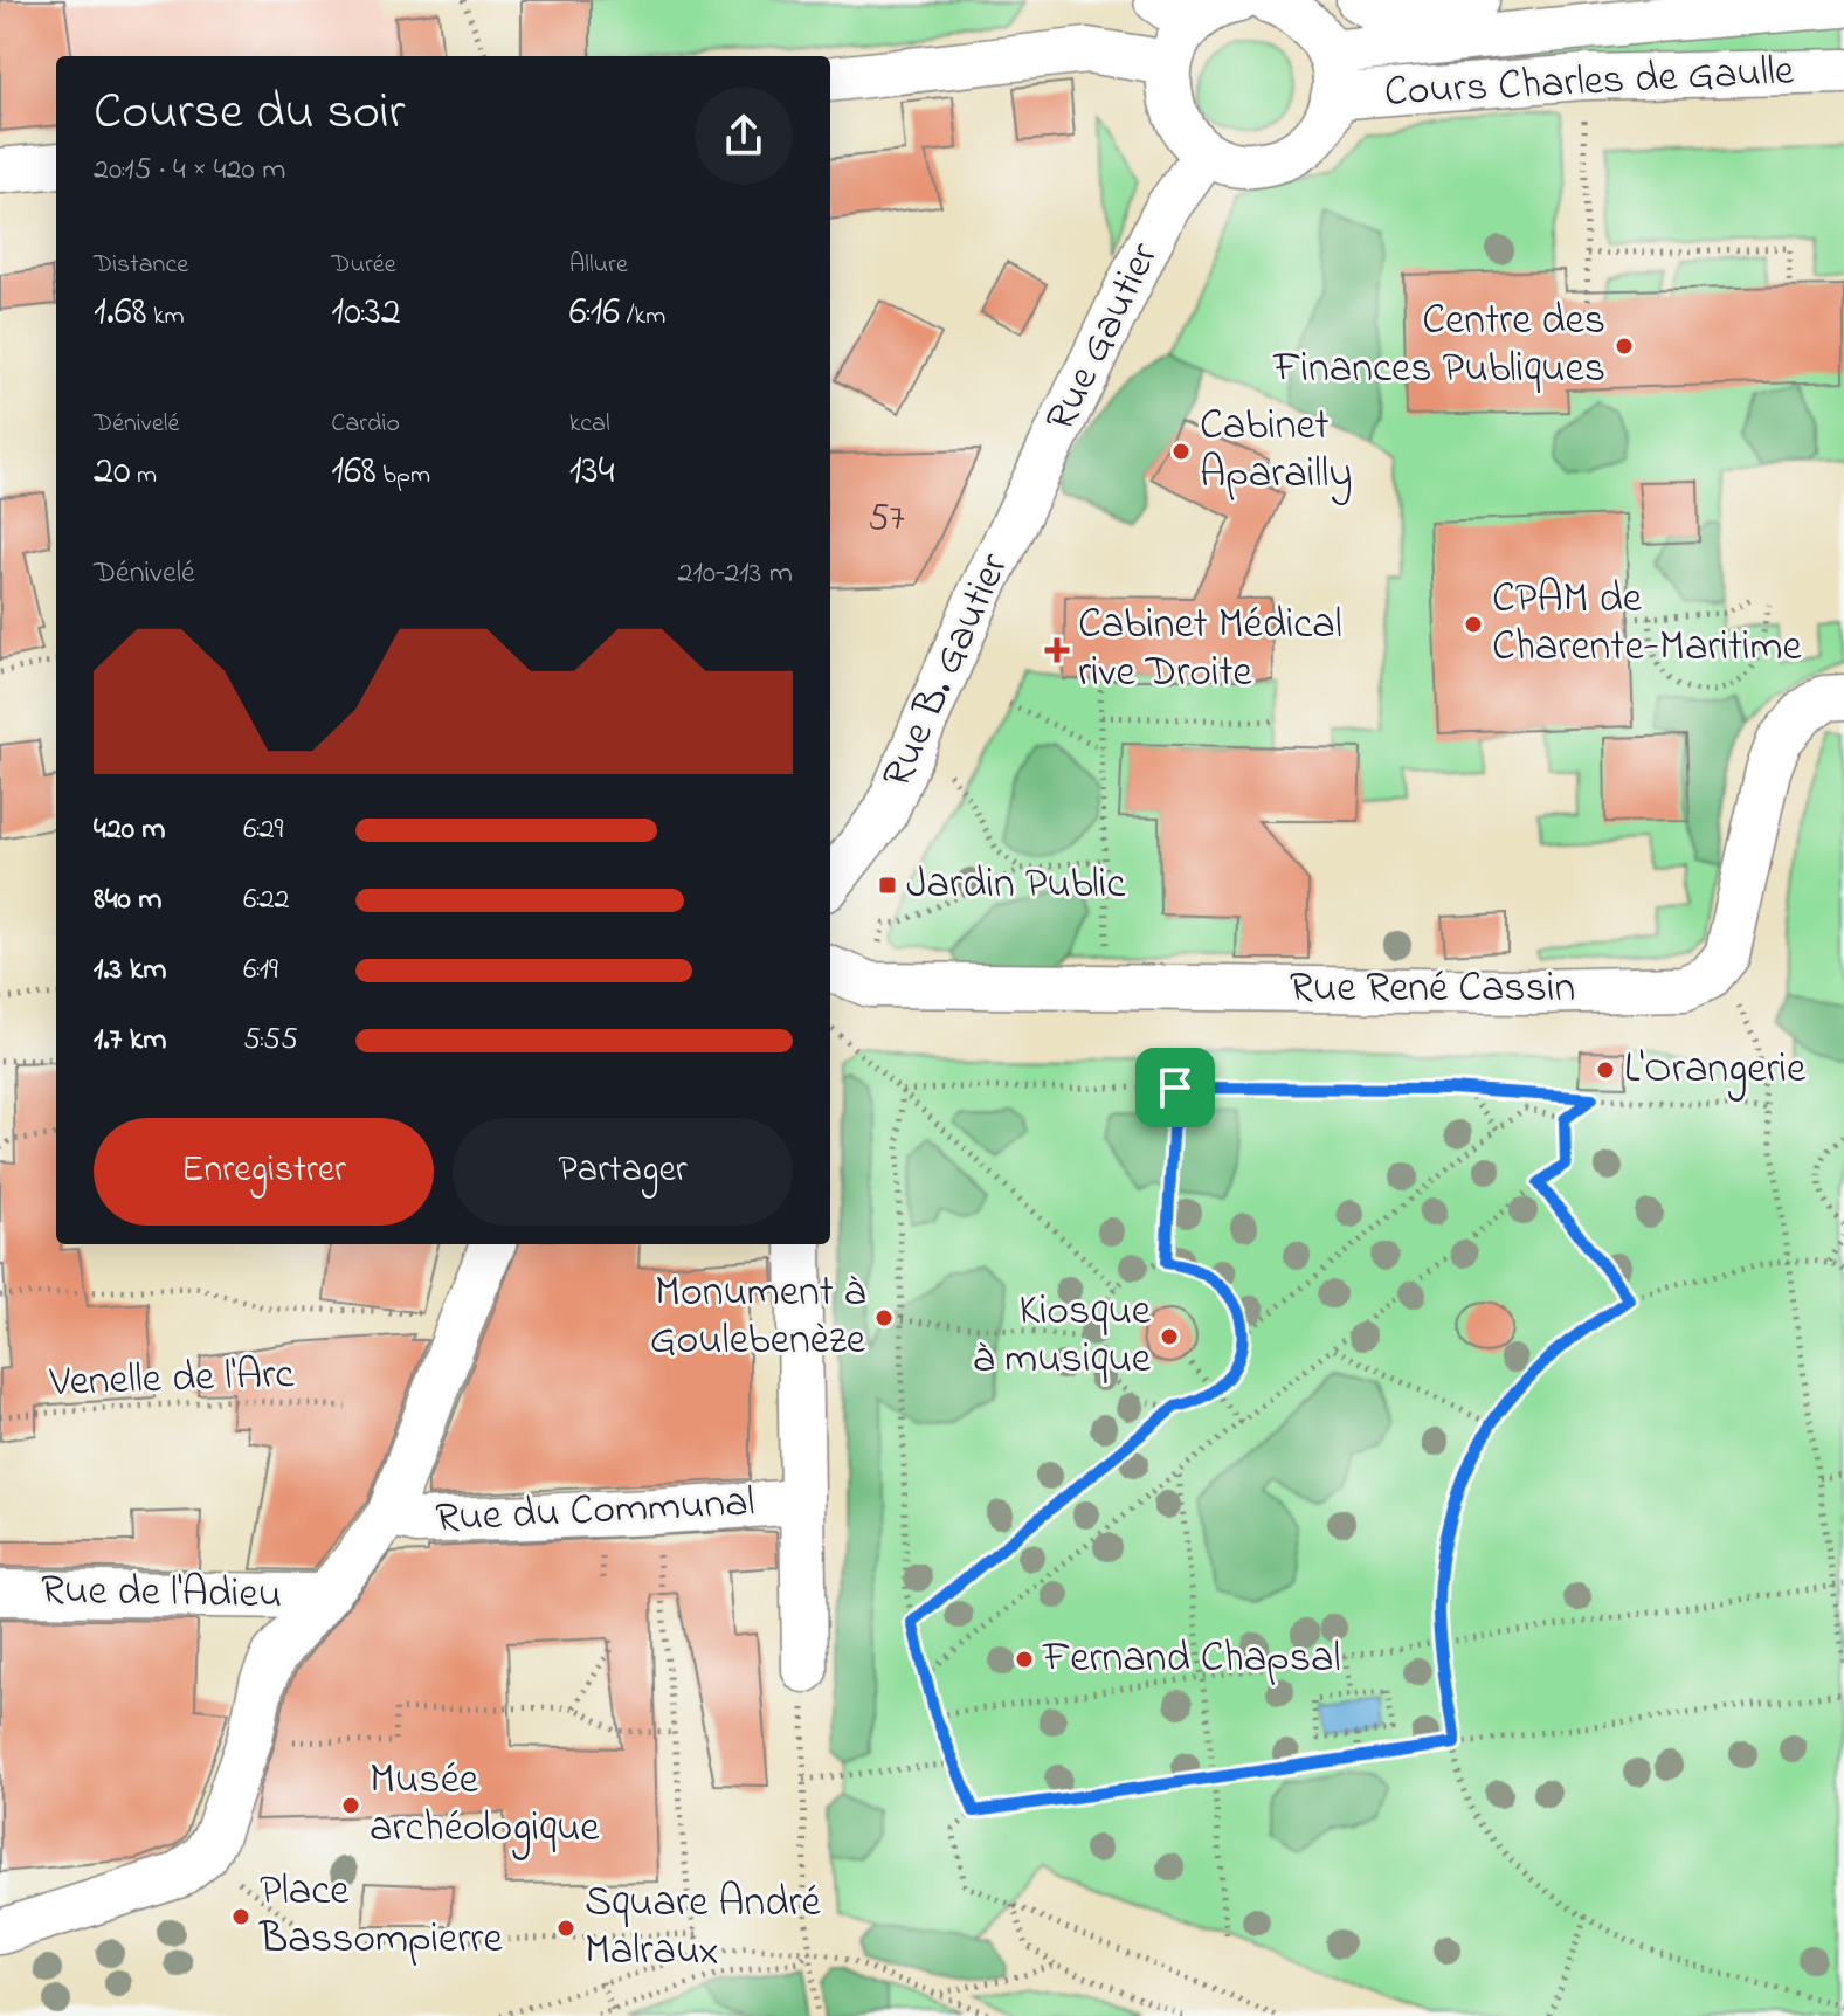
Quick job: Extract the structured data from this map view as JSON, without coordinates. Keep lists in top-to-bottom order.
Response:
{
  "streets": {
    "street": [
      "Cours Charles de Gaulle",
      "Rue Gautier",
      "Rue B. Gautier",
      "Rue René Cassin",
      "Rue du Communal",
      "Rue de l'Adieu"
    ],
    "path": ["Venelle de l'Arc"]
  },
  "crossings": [
    ["Rue Gautier", "Rue B. Gautier"]
  ],
  "places": {
    "other": [
      "Centre des Finances Publiques",
      "Cabinet Aparailly",
      "CPAM de Charente-Maritime",
      "L'Orangerie",
      "Monument à Goulebenèze",
      "Kiosque à musique",
      "Fernand Chapsal",
      "Musée archéologique",
      "Place Bassompierre",
      "Square André Malraux"
    ],
    "health": ["Cabinet Médical rive Droite"],
    "transit": ["Jardin Public"]
  },
  "house_numbers": ["57"],
  "page": {
    "heading": ["Course du soir", "20:15 · 4 × 420 m"],
    "stats": [
      ["Distance", "1.68 km"],
      ["Durée", "10:32"],
      ["Allure", "6:16 /km"],
      ["Dénivelé", "20 m"],
      ["Cardio", "168 bpm"],
      ["kcal", "134"]
    ],
    "chart": ["Dénivelé", "210–213 m"],
    "list": [
      {
        "name": "420 m",
        "note": "6:29"
      },
      {
        "name": "840 m",
        "note": "6:22"
      },
      {
        "name": "1.3 km",
        "note": "6:19"
      },
      {
        "name": "1.7 km",
        "note": "5:55"
      }
    ],
    "buttons": ["Enregistrer", "Partager"]
  }
}
